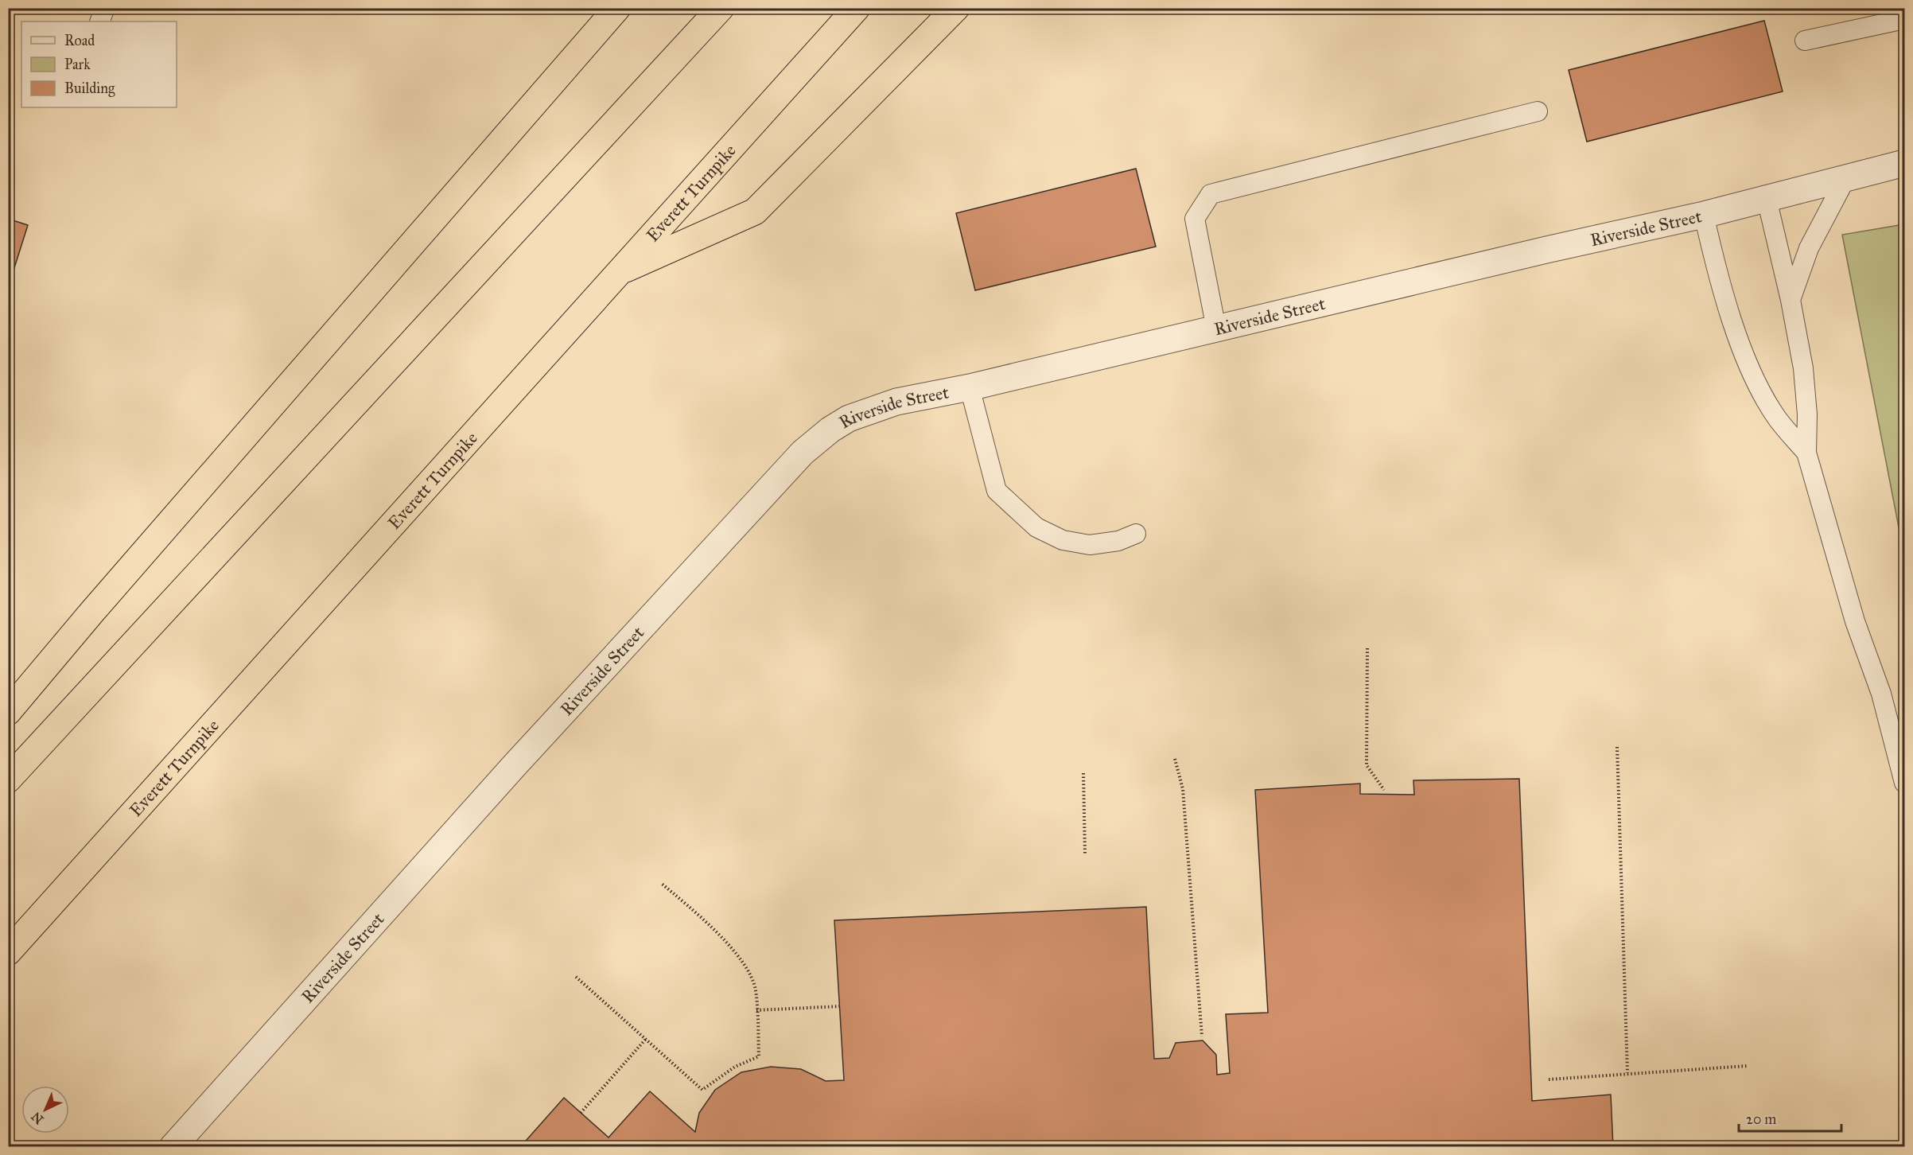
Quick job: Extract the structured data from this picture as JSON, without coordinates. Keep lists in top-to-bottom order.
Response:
{
  "streets": {
    "highway": ["Everett Turnpike"],
    "street": ["Riverside Street"]
  },
  "legend": ["Road", "Park", "Building"],
  "scale_bar": "20 m",
  "north": "bottom left"
}
